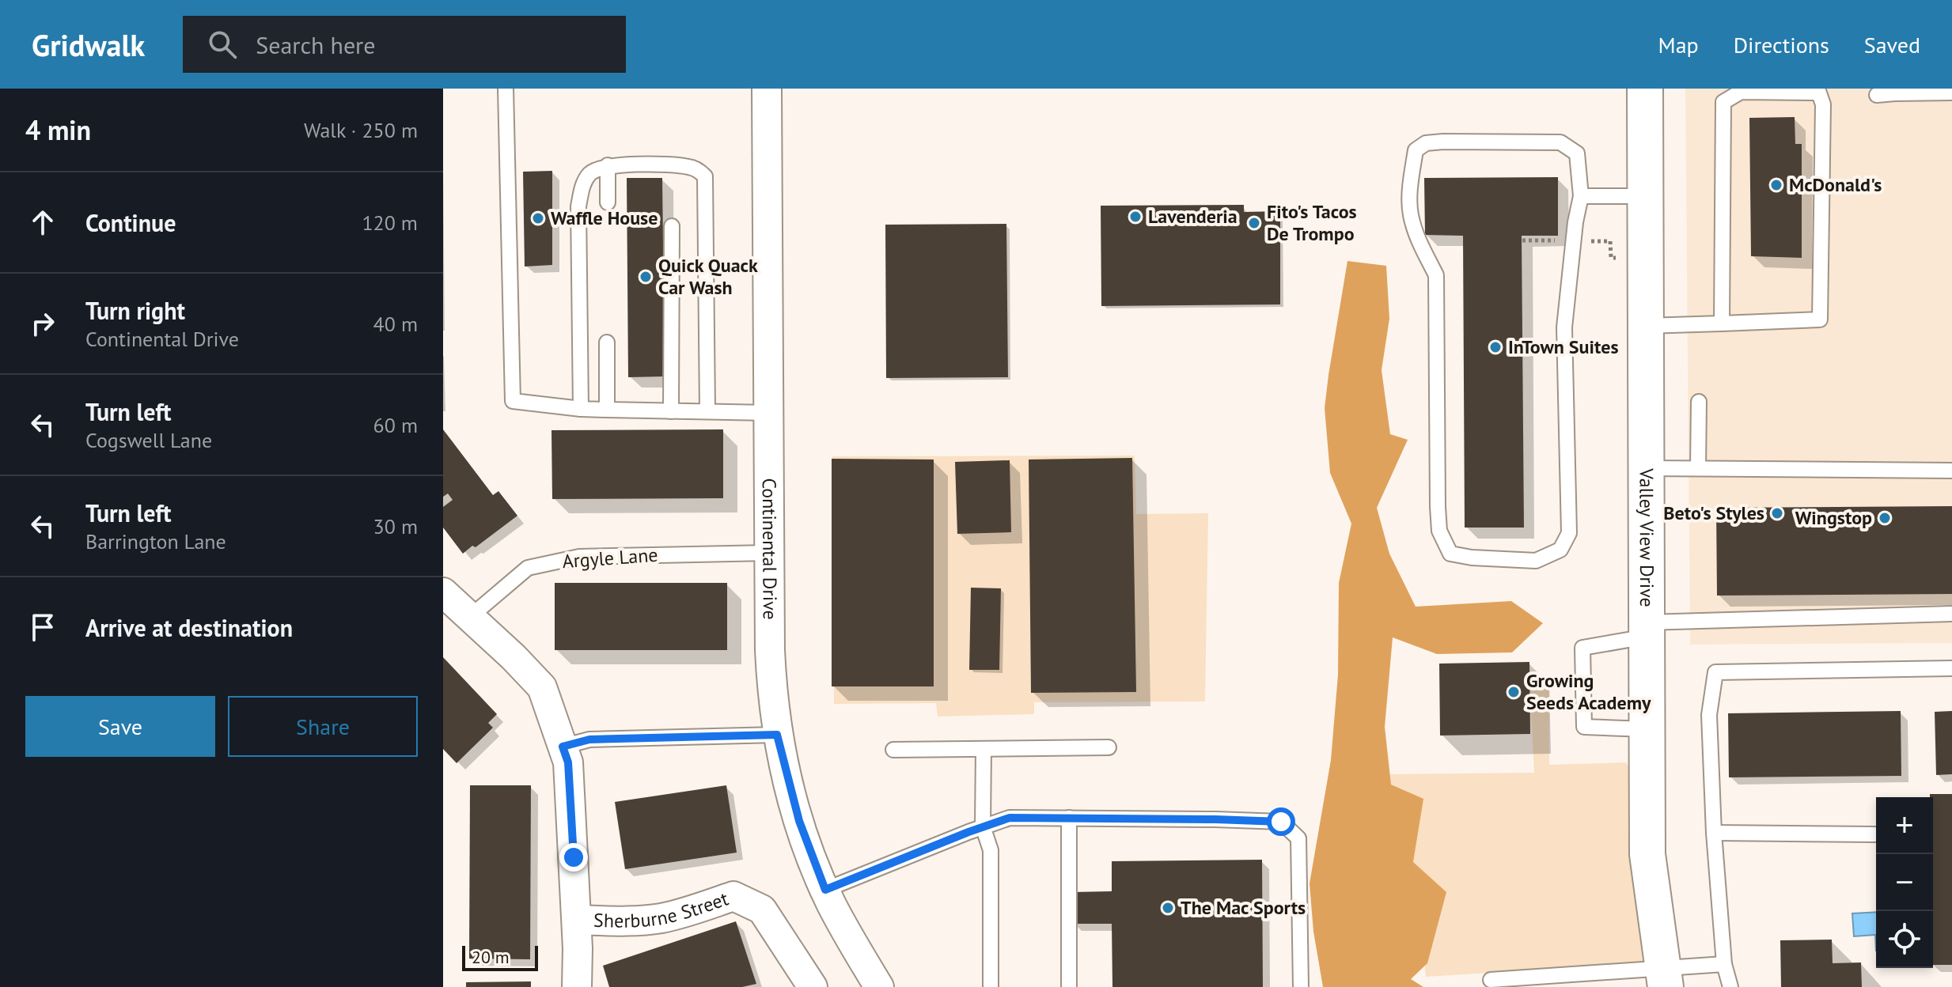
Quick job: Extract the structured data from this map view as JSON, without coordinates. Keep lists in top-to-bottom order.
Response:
{
  "streets": {
    "street": ["Valley View Drive", "Continental Drive", "Sherburne Street"],
    "lane": ["Argyle Lane"]
  },
  "crossings": [
    ["Continental Drive", "Argyle Lane"]
  ],
  "places": [
    "McDonald's",
    "Lavenderia",
    "Waffle House",
    "Fito's Tacos De Trompo",
    "Quick Quack Car Wash",
    "InTown Suites",
    "Beto's Styles",
    "Wingstop",
    "Growing Seeds Academy",
    "The Mac Sports"
  ],
  "scale_bar": "20 m",
  "page": {
    "header": "Gridwalk",
    "search": "Search here",
    "nav": ["Map", "Directions", "Saved"],
    "heading": ["4 min", "Walk · 250 m"],
    "list": [
      ["Continue", "120 m"],
      ["Turn right", "Continental Drive", "40 m"],
      ["Turn left", "Cogswell Lane", "60 m"],
      ["Turn left", "Barrington Lane", "30 m"],
      "Arrive at destination"
    ],
    "buttons": ["Save", "Share"],
    "map_buttons": ["+", "−"],
    "scale": "20 m"
  }
}
